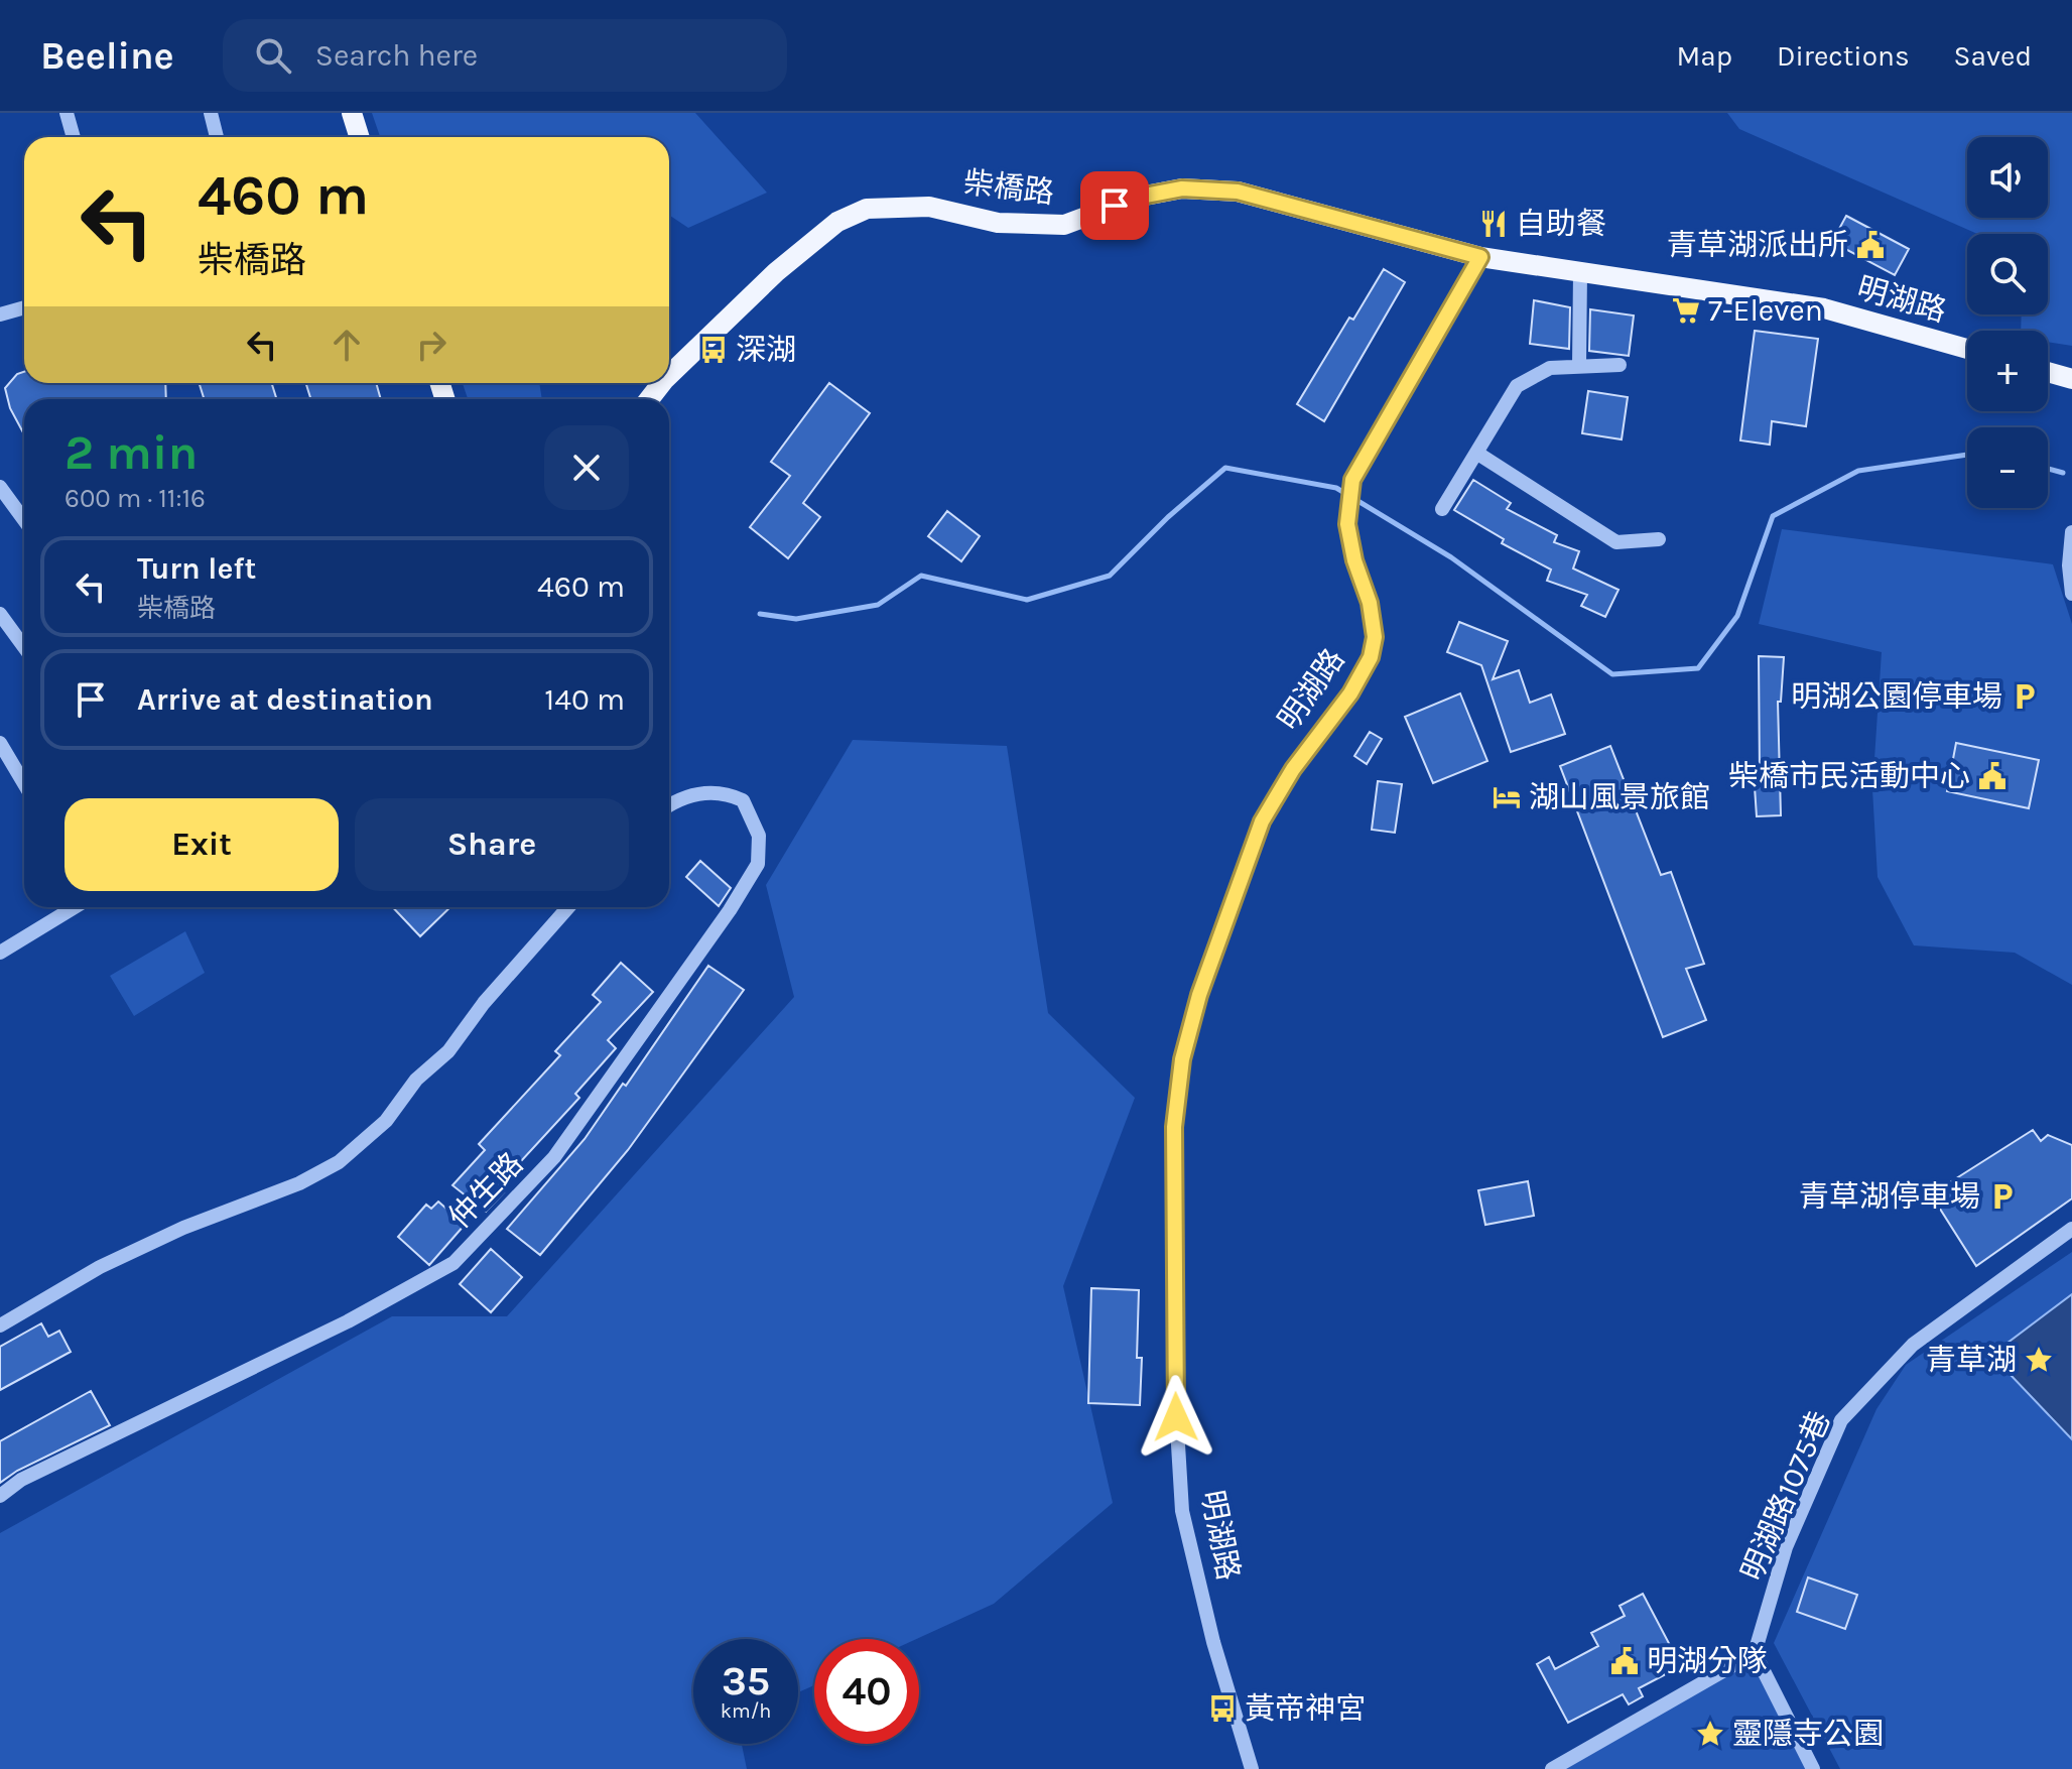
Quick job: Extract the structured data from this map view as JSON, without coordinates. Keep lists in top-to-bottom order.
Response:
{
  "streets": {
    "main road": ["柴橋路", "明湖路"],
    "street": ["仲生路", "明湖路1075巷"]
  },
  "crossings": [
    ["柴橋路", "明湖路"]
  ],
  "places": {
    "restaurant": ["自助餐"],
    "public building": ["青草湖派出所", "柴橋市民活動中心", "明湖分隊"],
    "supermarket": ["7-Eleven"],
    "bus stop": ["深湖", "黃帝神宮"],
    "parking": ["明湖公園停車場", "青草湖停車場"],
    "hotel": ["湖山風景旅館"],
    "place": ["青草湖", "靈隱寺公園"]
  },
  "page": {
    "header": "Beeline",
    "search": "Search here",
    "nav": ["Map", "Directions", "Saved"],
    "map_buttons": ["+", "−"],
    "turn": ["460 m", "柴橋路"],
    "heading": ["2 min", "600 m · 11:16"],
    "list": [
      {
        "name": "Turn left",
        "note": "柴橋路",
        "value": "460 m"
      },
      {
        "name": "Arrive at destination",
        "value": "140 m"
      }
    ],
    "buttons": ["Exit", "Share"],
    "speed": "35 km/h",
    "limit": "40"
  }
}
